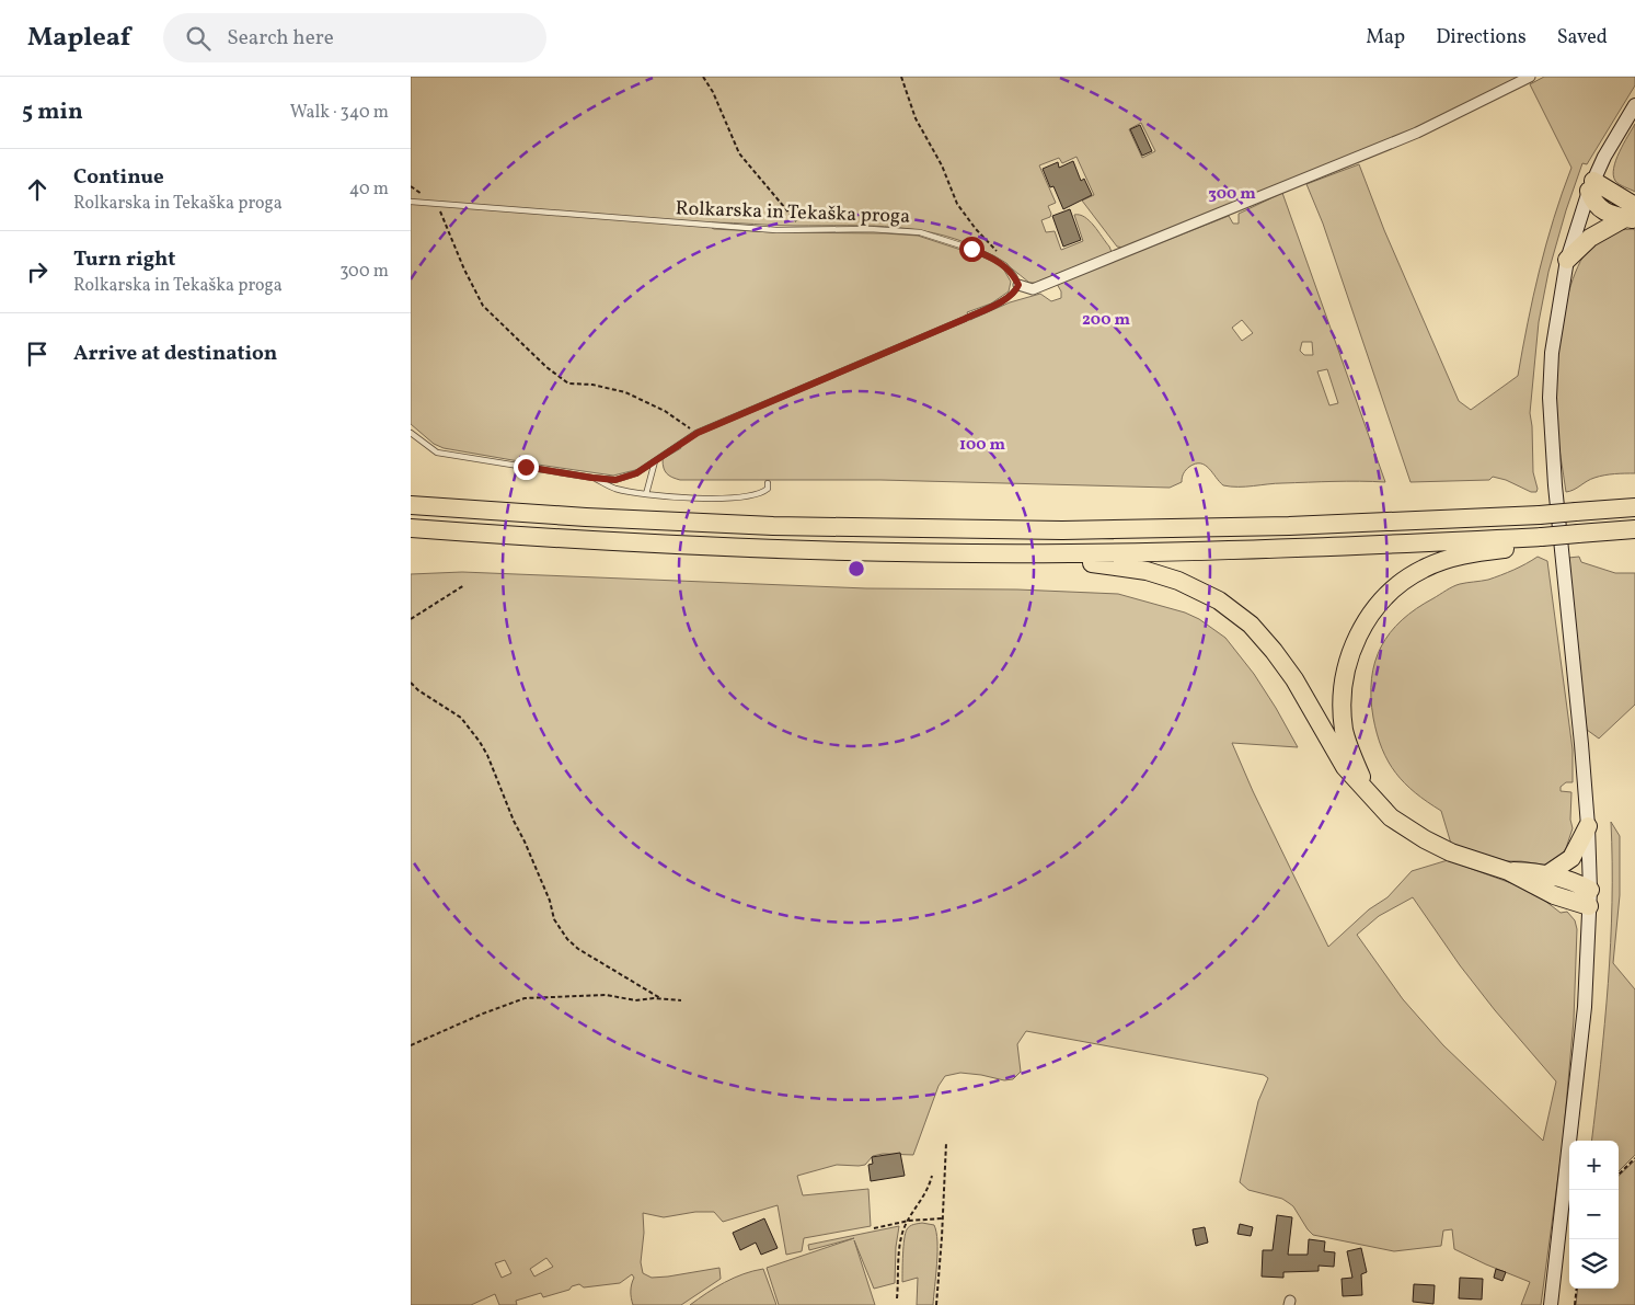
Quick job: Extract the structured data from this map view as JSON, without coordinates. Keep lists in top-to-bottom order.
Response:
{
  "streets": {
    "lane": ["Rolkarska in Tekaška proga"]
  },
  "page": {
    "header": "Mapleaf",
    "search": "Search here",
    "nav": ["Map", "Directions", "Saved"],
    "heading": ["5 min", "Walk · 340 m"],
    "list": [
      ["Continue", "Rolkarska in Tekaška proga", "40 m"],
      ["Turn right", "Rolkarska in Tekaška proga", "300 m"],
      "Arrive at destination"
    ],
    "map_buttons": ["+", "−"]
  },
  "rings": ["300 m", "200 m", "100 m"]
}
